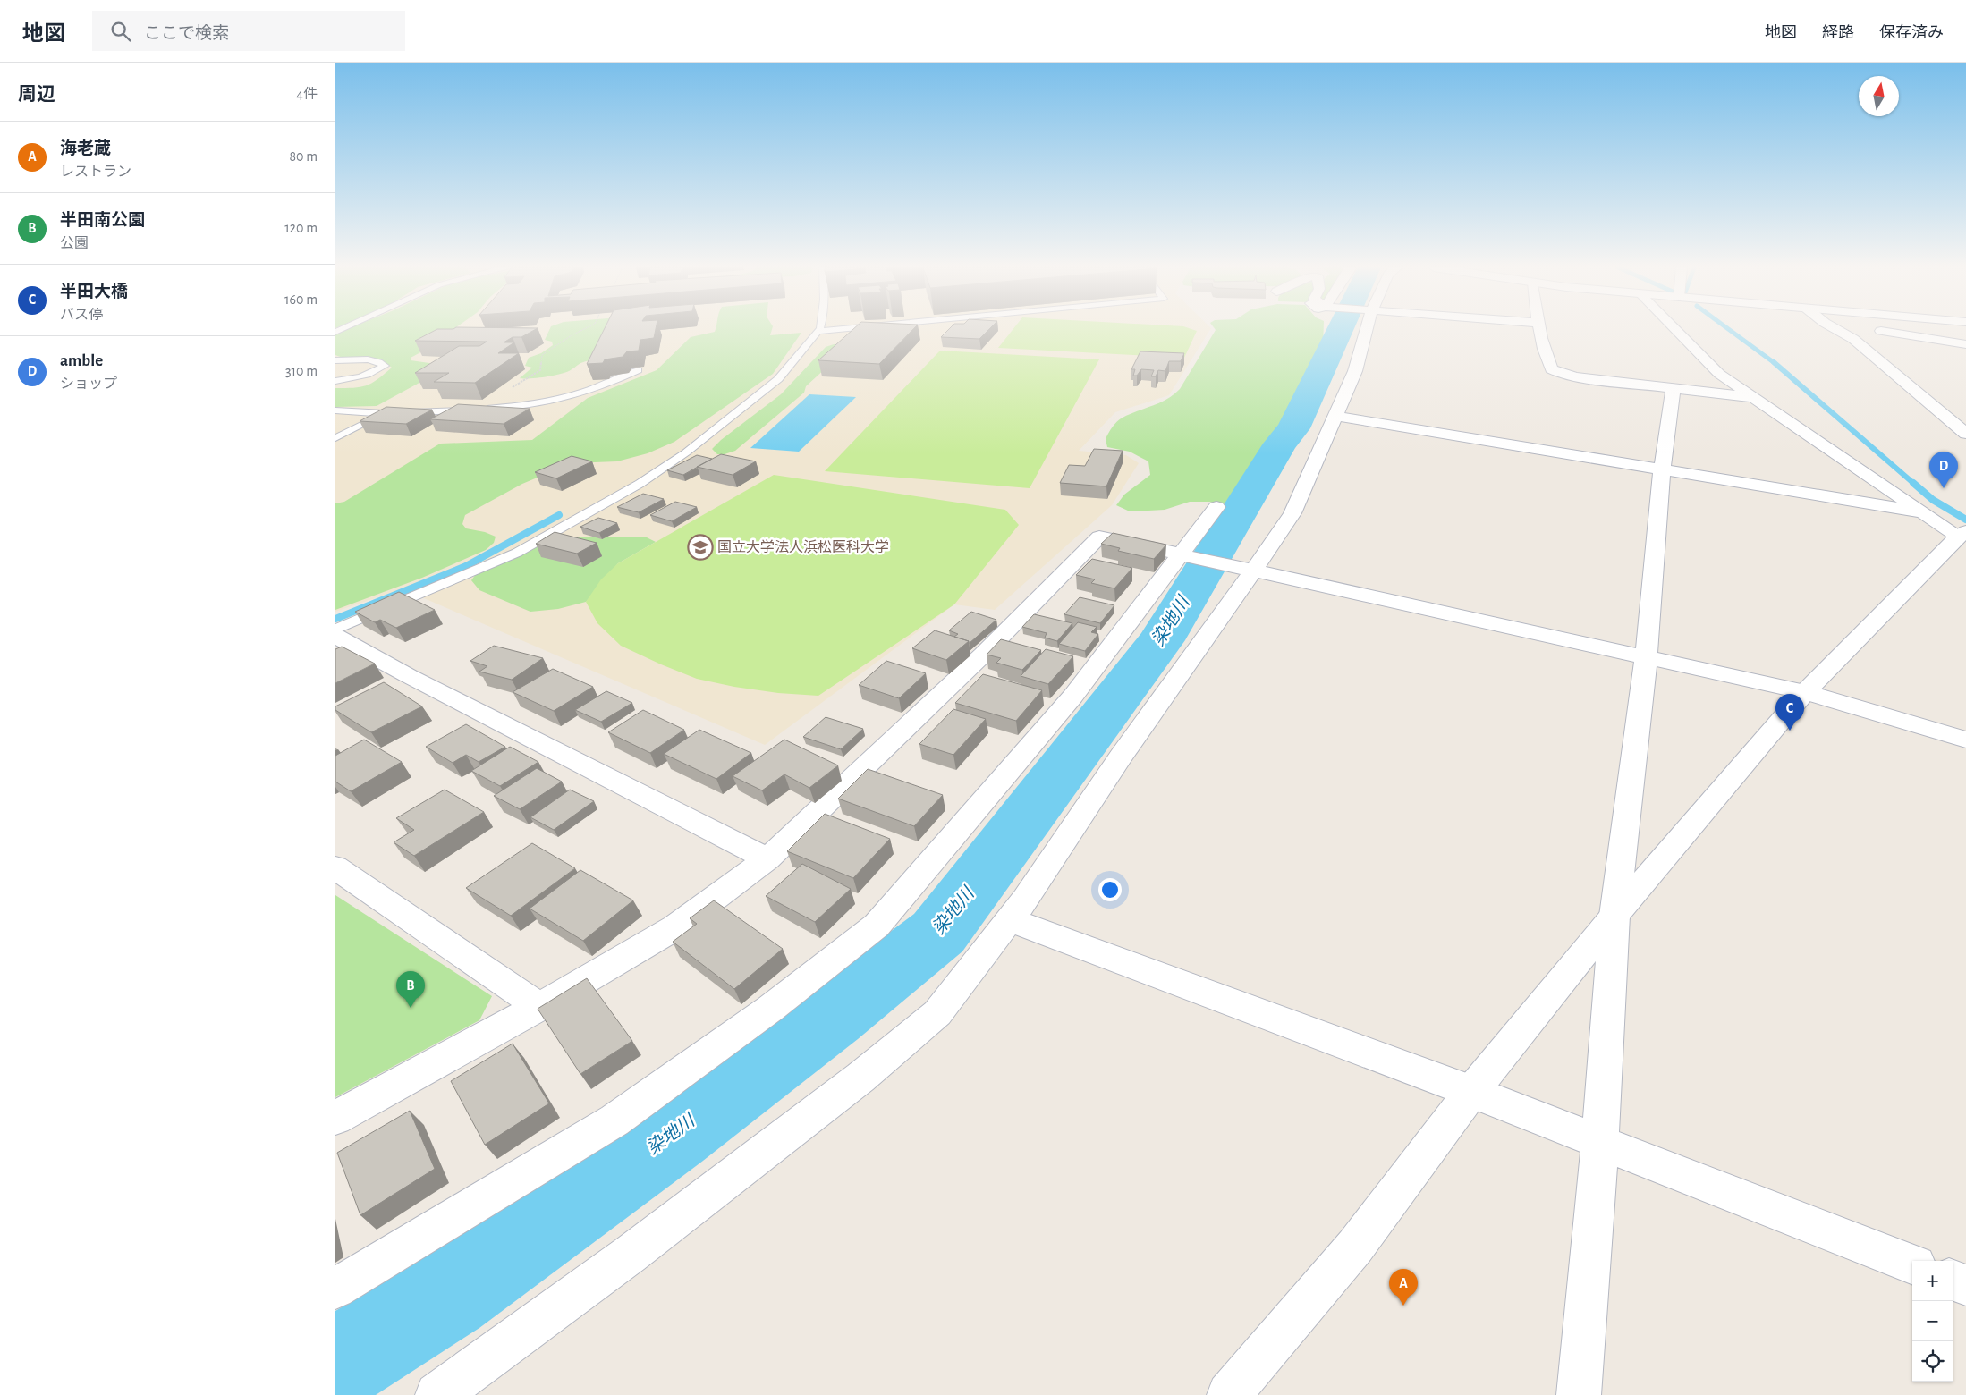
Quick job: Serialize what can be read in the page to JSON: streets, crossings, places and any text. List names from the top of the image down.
{
  "water": ["染地川"],
  "places": {
    "school or university": ["国立大学法人浜松医科大学"]
  },
  "north": "top",
  "page": {
    "header": "地図",
    "search": "ここで検索",
    "nav": ["地図", "経路", "保存済み"],
    "heading": ["周辺", "4件"],
    "list": [
      {
        "mark": "A",
        "name": "海老蔵",
        "note": "レストラン",
        "value": "80 m"
      },
      {
        "mark": "B",
        "name": "半田南公園",
        "note": "公園",
        "value": "120 m"
      },
      {
        "mark": "C",
        "name": "半田大橋",
        "note": "バス停",
        "value": "160 m"
      },
      {
        "mark": "D",
        "name": "amble",
        "note": "ショップ",
        "value": "310 m"
      }
    ],
    "pins": [
      "D",
      "C",
      "B",
      "A"
    ],
    "map_buttons": ["+", "−"]
  }
}
